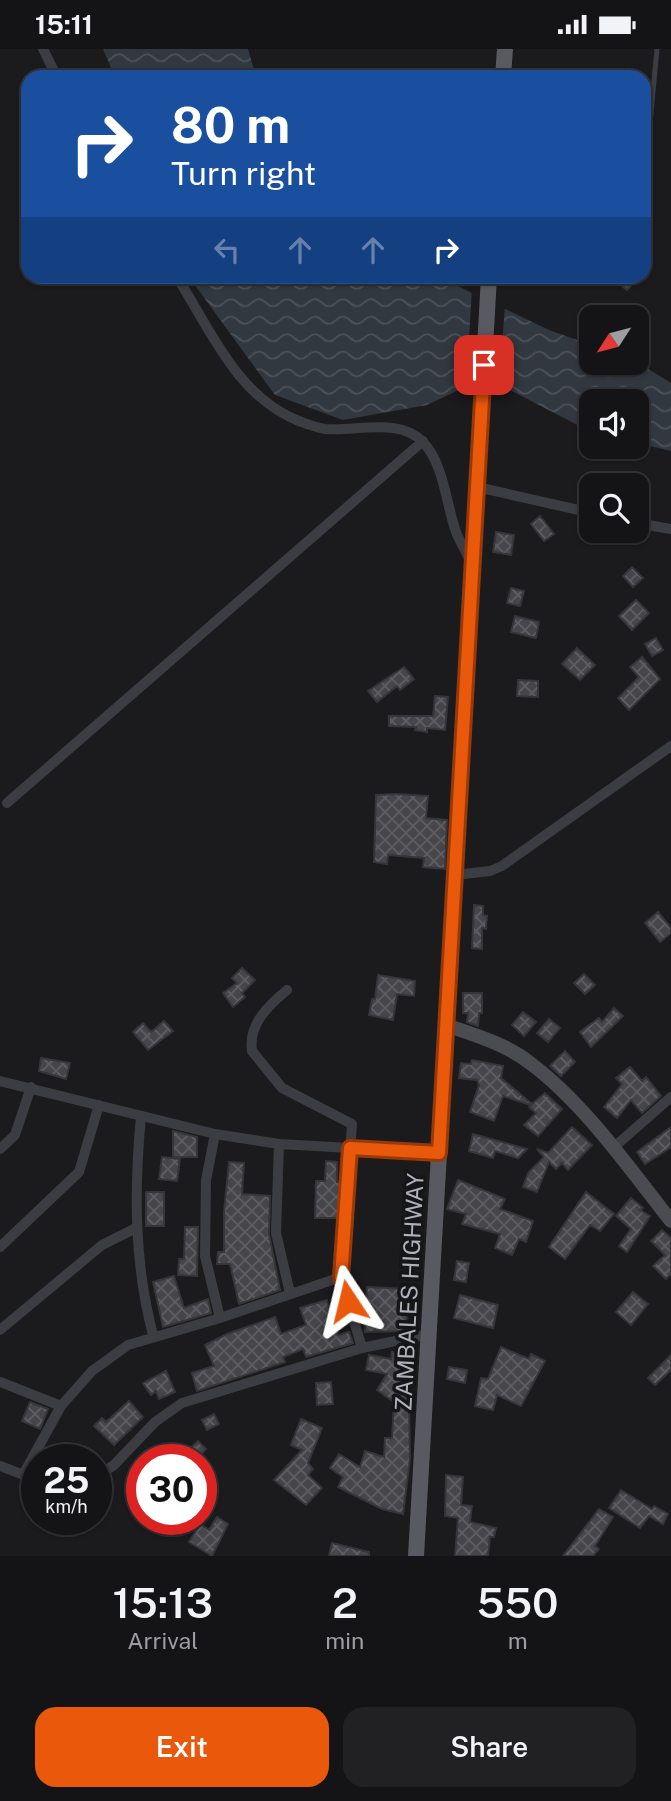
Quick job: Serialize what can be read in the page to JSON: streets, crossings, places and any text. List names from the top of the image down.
{
  "streets": {
    "main road": ["ZAMBALES HIGHWAY"]
  },
  "north": "bottom left",
  "page": {
    "status": "15:11",
    "turn": ["80 m", "Turn right"],
    "speed": "25 km/h",
    "limit": "30",
    "eta": [
      "15:13",
      "Arrival",
      "2",
      "min",
      "550",
      "m"
    ],
    "buttons": ["Exit", "Share"]
  }
}
